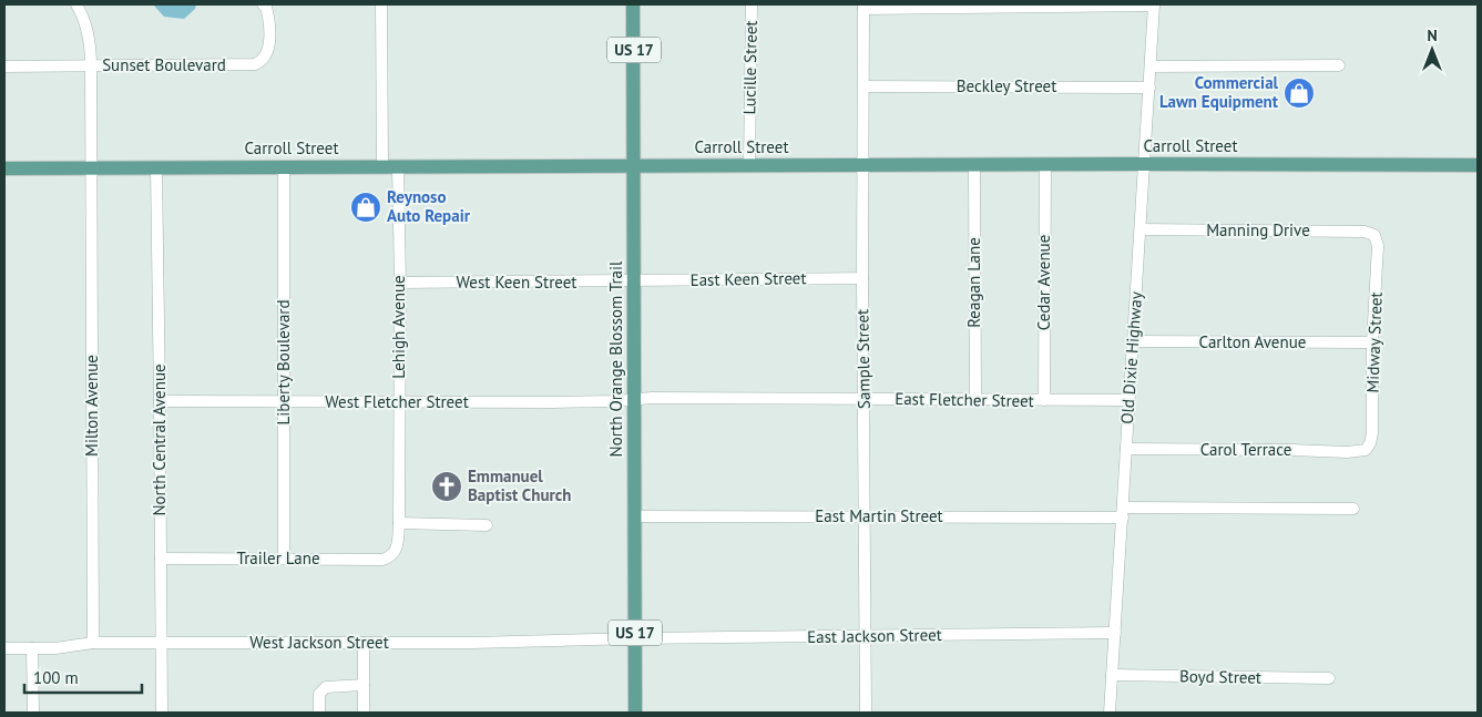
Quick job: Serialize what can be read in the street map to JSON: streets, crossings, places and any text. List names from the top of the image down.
{
  "streets": {
    "main road": ["US 17", "Carroll Street", "North Orange Blossom Trail"],
    "street": [
      "Sunset Boulevard",
      "Lucille Street",
      "Beckley Street",
      "Manning Drive",
      "East Keen Street",
      "West Keen Street",
      "Reagan Lane",
      "Cedar Avenue",
      "Lehigh Avenue",
      "Carlton Avenue",
      "Midway Street",
      "Old Dixie Highway",
      "Sample Street",
      "Liberty Boulevard",
      "East Fletcher Street",
      "West Fletcher Street",
      "Milton Avenue",
      "North Central Avenue",
      "Carol Terrace",
      "East Martin Street",
      "Trailer Lane",
      "East Jackson Street",
      "West Jackson Street",
      "Boyd Street"
    ]
  },
  "crossings": [
    ["Sunset Boulevard", "Milton Avenue"],
    ["Lucille Street", "Carroll Street"],
    ["Beckley Street", "Old Dixie Highway"],
    ["Beckley Street", "Sample Street"],
    ["Carroll Street", "Reagan Lane"],
    ["Carroll Street", "Cedar Avenue"],
    ["Carroll Street", "Lehigh Avenue"],
    ["Carroll Street", "Old Dixie Highway"],
    ["Carroll Street", "North Orange Blossom Trail"],
    ["Carroll Street", "Sample Street"],
    ["Carroll Street", "Liberty Boulevard"],
    ["Carroll Street", "Milton Avenue"],
    ["Carroll Street", "North Central Avenue"],
    ["Manning Drive", "Midway Street"],
    ["Manning Drive", "Old Dixie Highway"],
    ["East Keen Street", "West Keen Street"],
    ["East Keen Street", "North Orange Blossom Trail"],
    ["East Keen Street", "Sample Street"],
    ["West Keen Street", "Lehigh Avenue"],
    ["West Keen Street", "North Orange Blossom Trail"],
    ["Reagan Lane", "East Fletcher Street"],
    ["Cedar Avenue", "East Fletcher Street"],
    ["Lehigh Avenue", "West Fletcher Street"],
    ["Lehigh Avenue", "Trailer Lane"],
    ["Carlton Avenue", "Midway Street"],
    ["Carlton Avenue", "Old Dixie Highway"],
    ["Midway Street", "Carol Terrace"],
    ["Old Dixie Highway", "East Fletcher Street"],
    ["Old Dixie Highway", "Carol Terrace"],
    ["Old Dixie Highway", "East Martin Street"],
    ["Old Dixie Highway", "East Jackson Street"],
    ["Old Dixie Highway", "Boyd Street"],
    ["North Orange Blossom Trail", "East Fletcher Street"],
    ["North Orange Blossom Trail", "West Fletcher Street"],
    ["North Orange Blossom Trail", "East Martin Street"],
    ["North Orange Blossom Trail", "East Jackson Street"],
    ["North Orange Blossom Trail", "West Jackson Street"],
    ["Sample Street", "East Fletcher Street"],
    ["Sample Street", "East Martin Street"],
    ["Sample Street", "East Jackson Street"],
    ["Liberty Boulevard", "West Fletcher Street"],
    ["Liberty Boulevard", "Trailer Lane"],
    ["East Fletcher Street", "West Fletcher Street"],
    ["West Fletcher Street", "North Central Avenue"],
    ["Milton Avenue", "West Jackson Street"],
    ["North Central Avenue", "Trailer Lane"],
    ["North Central Avenue", "West Jackson Street"],
    ["East Jackson Street", "West Jackson Street"]
  ],
  "places": {
    "shop": ["Commercial Lawn Equipment", "Reynoso Auto Repair"],
    "church": ["Emmanuel Baptist Church"]
  },
  "scale_bar": "100 m",
  "north": "top"
}
